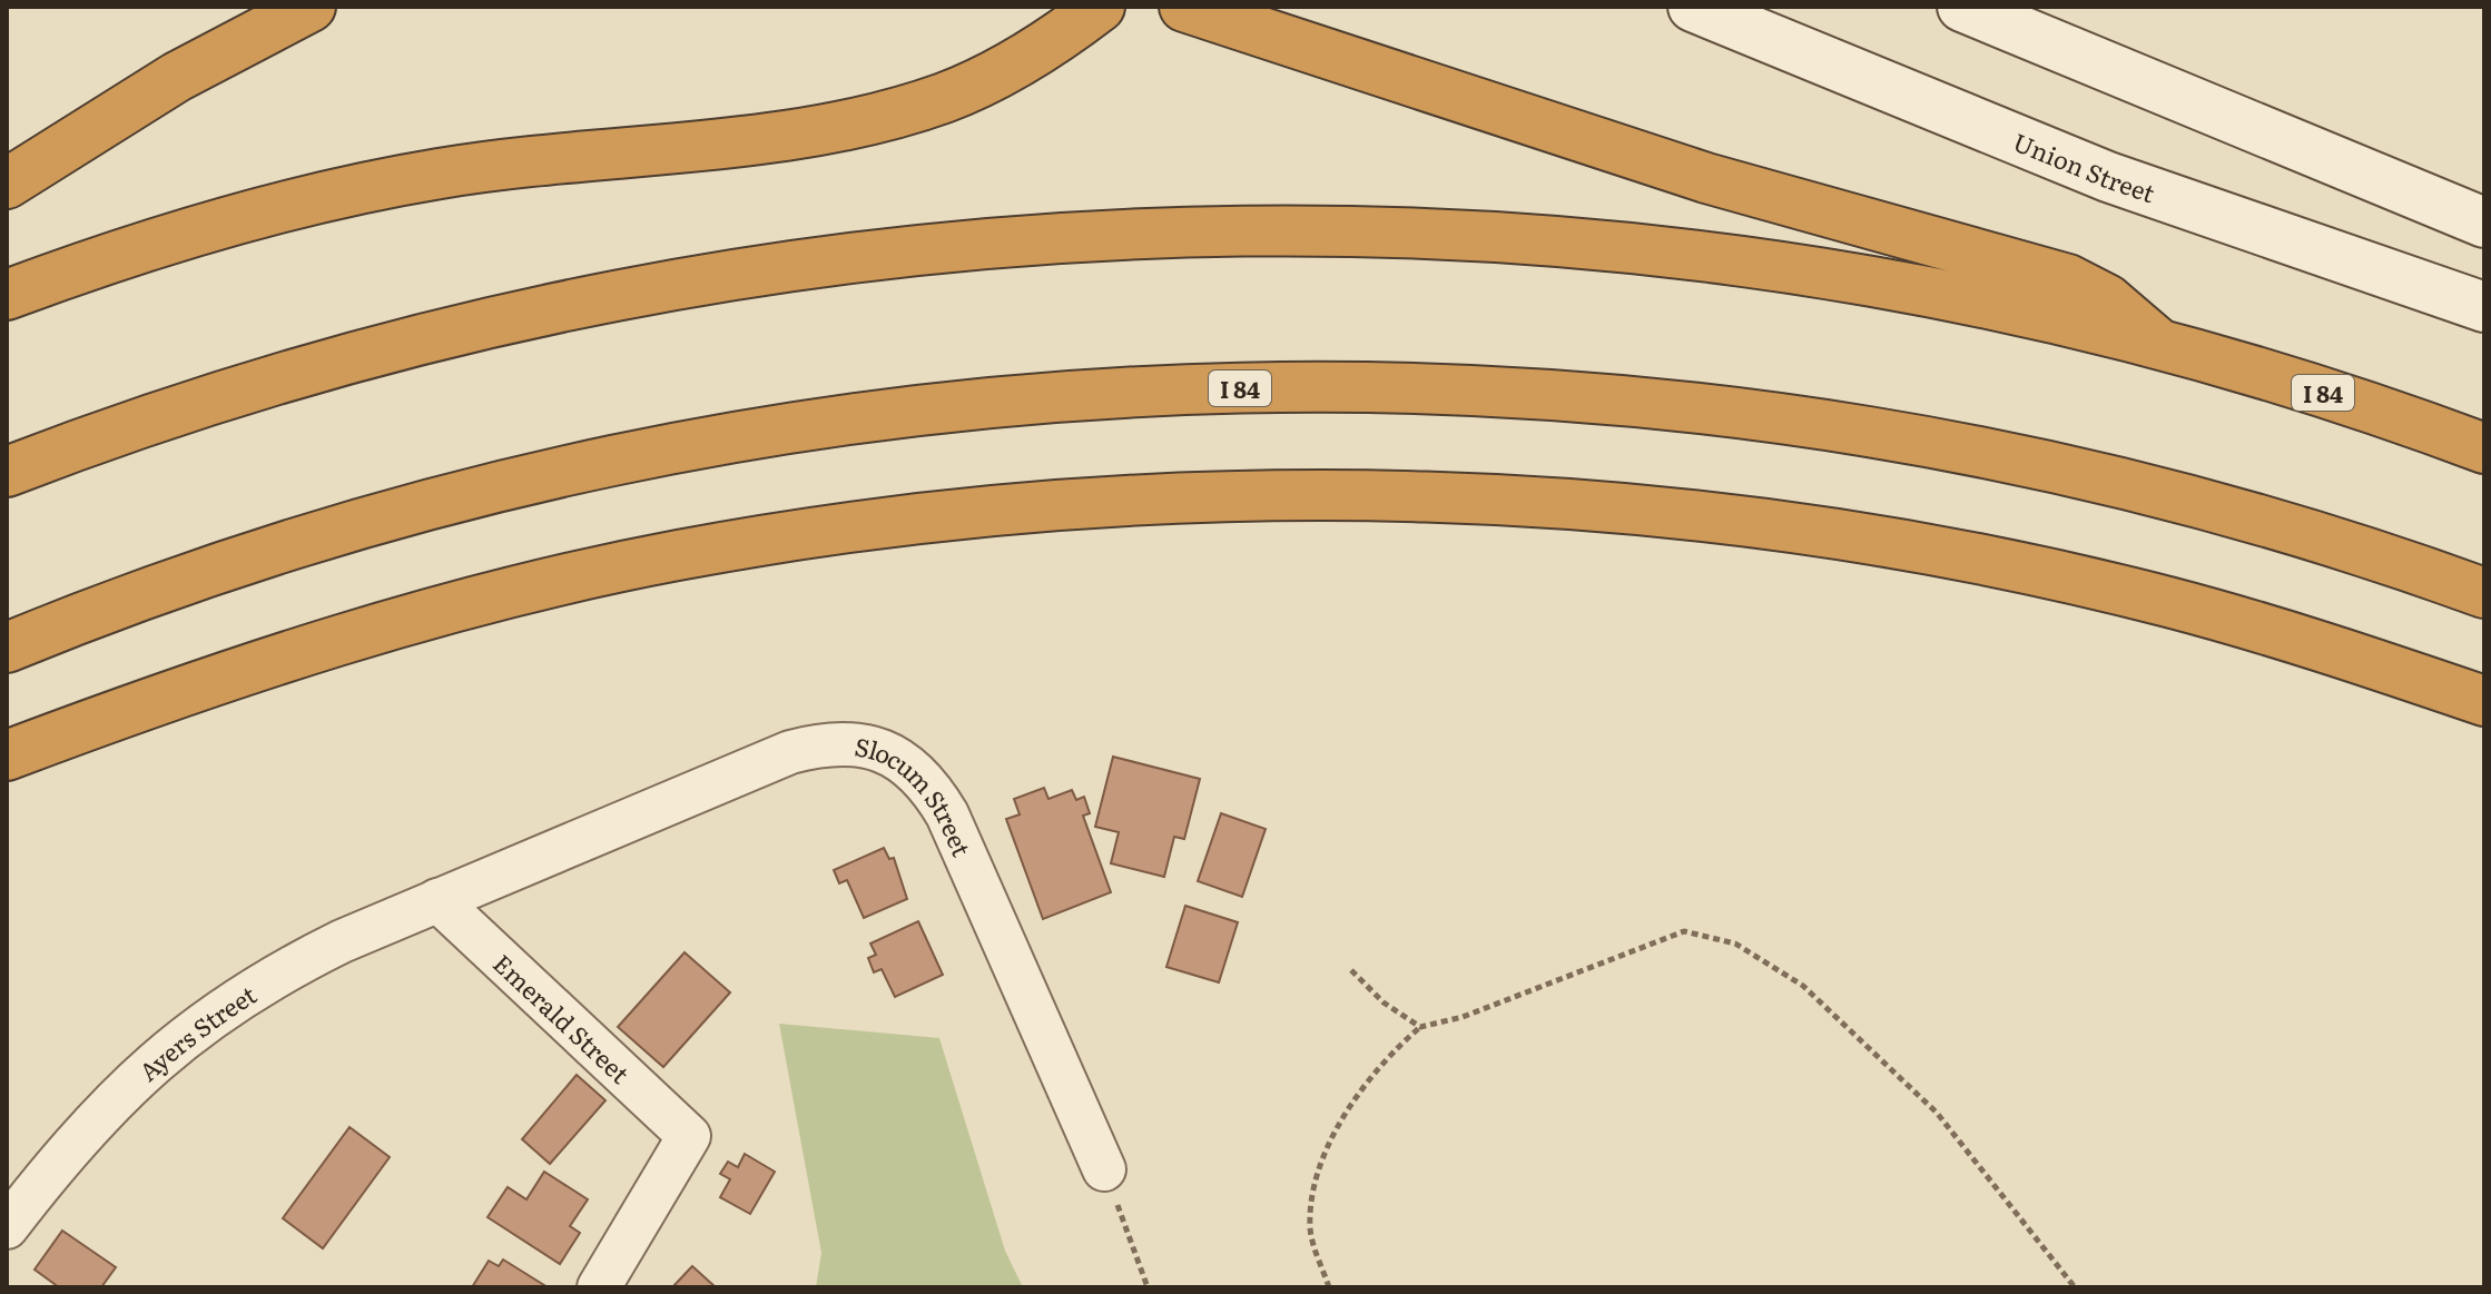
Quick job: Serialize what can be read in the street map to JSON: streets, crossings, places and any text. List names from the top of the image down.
{
  "streets": {
    "highway": ["I 84"],
    "main road": ["Union Street"],
    "street": ["Slocum Street", "Emerald Street", "Ayers Street"]
  },
  "crossings": [
    ["Slocum Street", "Emerald Street"],
    ["Slocum Street", "Ayers Street"],
    ["Emerald Street", "Ayers Street"]
  ]
}
